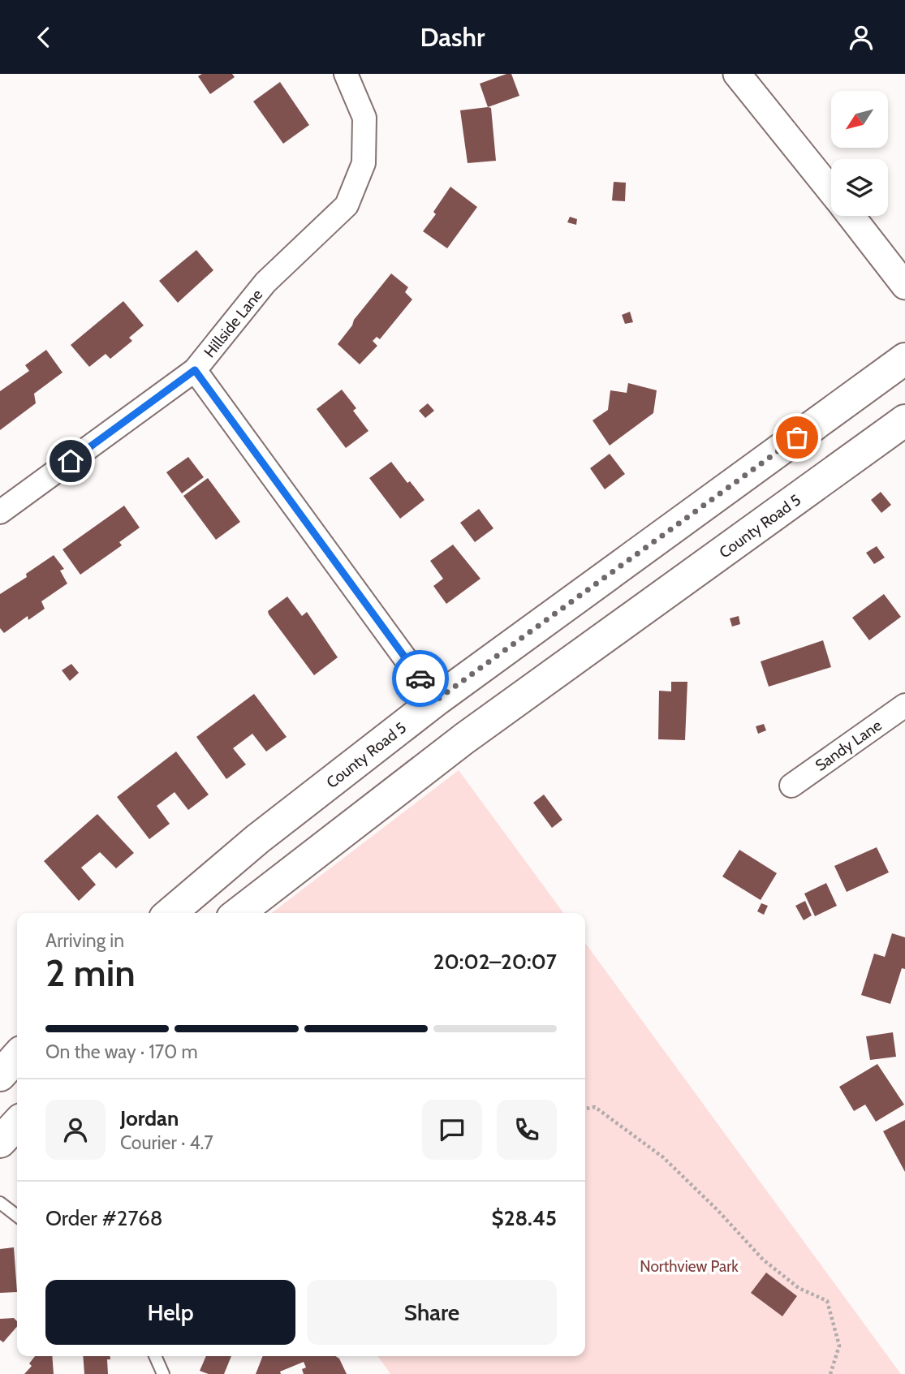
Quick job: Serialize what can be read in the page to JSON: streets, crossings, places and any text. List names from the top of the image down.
{
  "streets": {
    "main road": ["County Road 5"],
    "street": ["Hillside Lane", "Sandy Lane"]
  },
  "parks": ["Northview Park"],
  "north": "bottom left",
  "page": {
    "header": "Dashr",
    "heading": ["2 min", "Arriving in", "20:02–20:07"],
    "panel": [
      "Jordan",
      "Courier · 4.7",
      "Order #2768",
      "$28.45"
    ],
    "bar": "On the way · 170 m",
    "buttons": ["Help", "Share"]
  }
}
